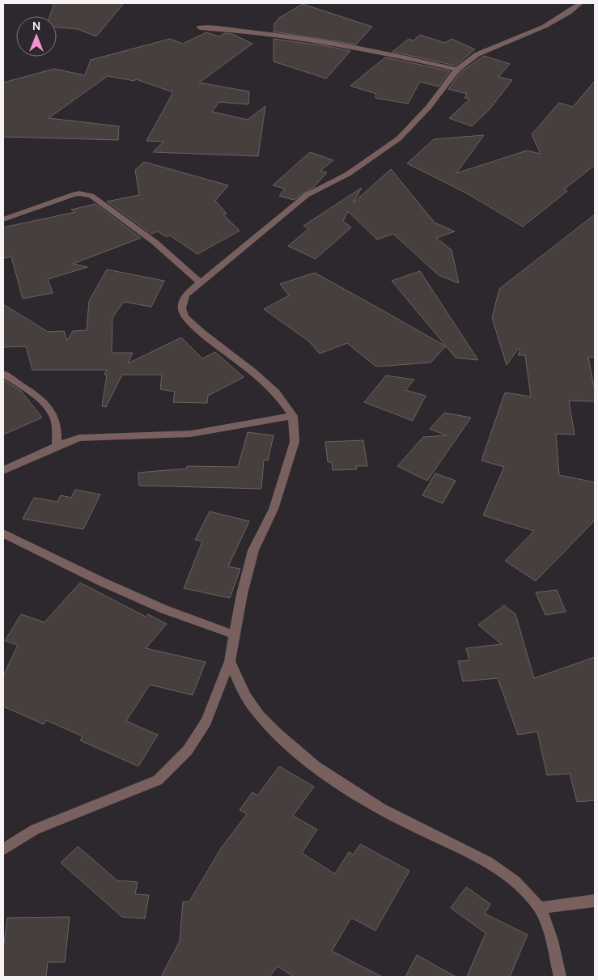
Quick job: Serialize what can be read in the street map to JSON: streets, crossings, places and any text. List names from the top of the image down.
{
  "north": "top"
}
